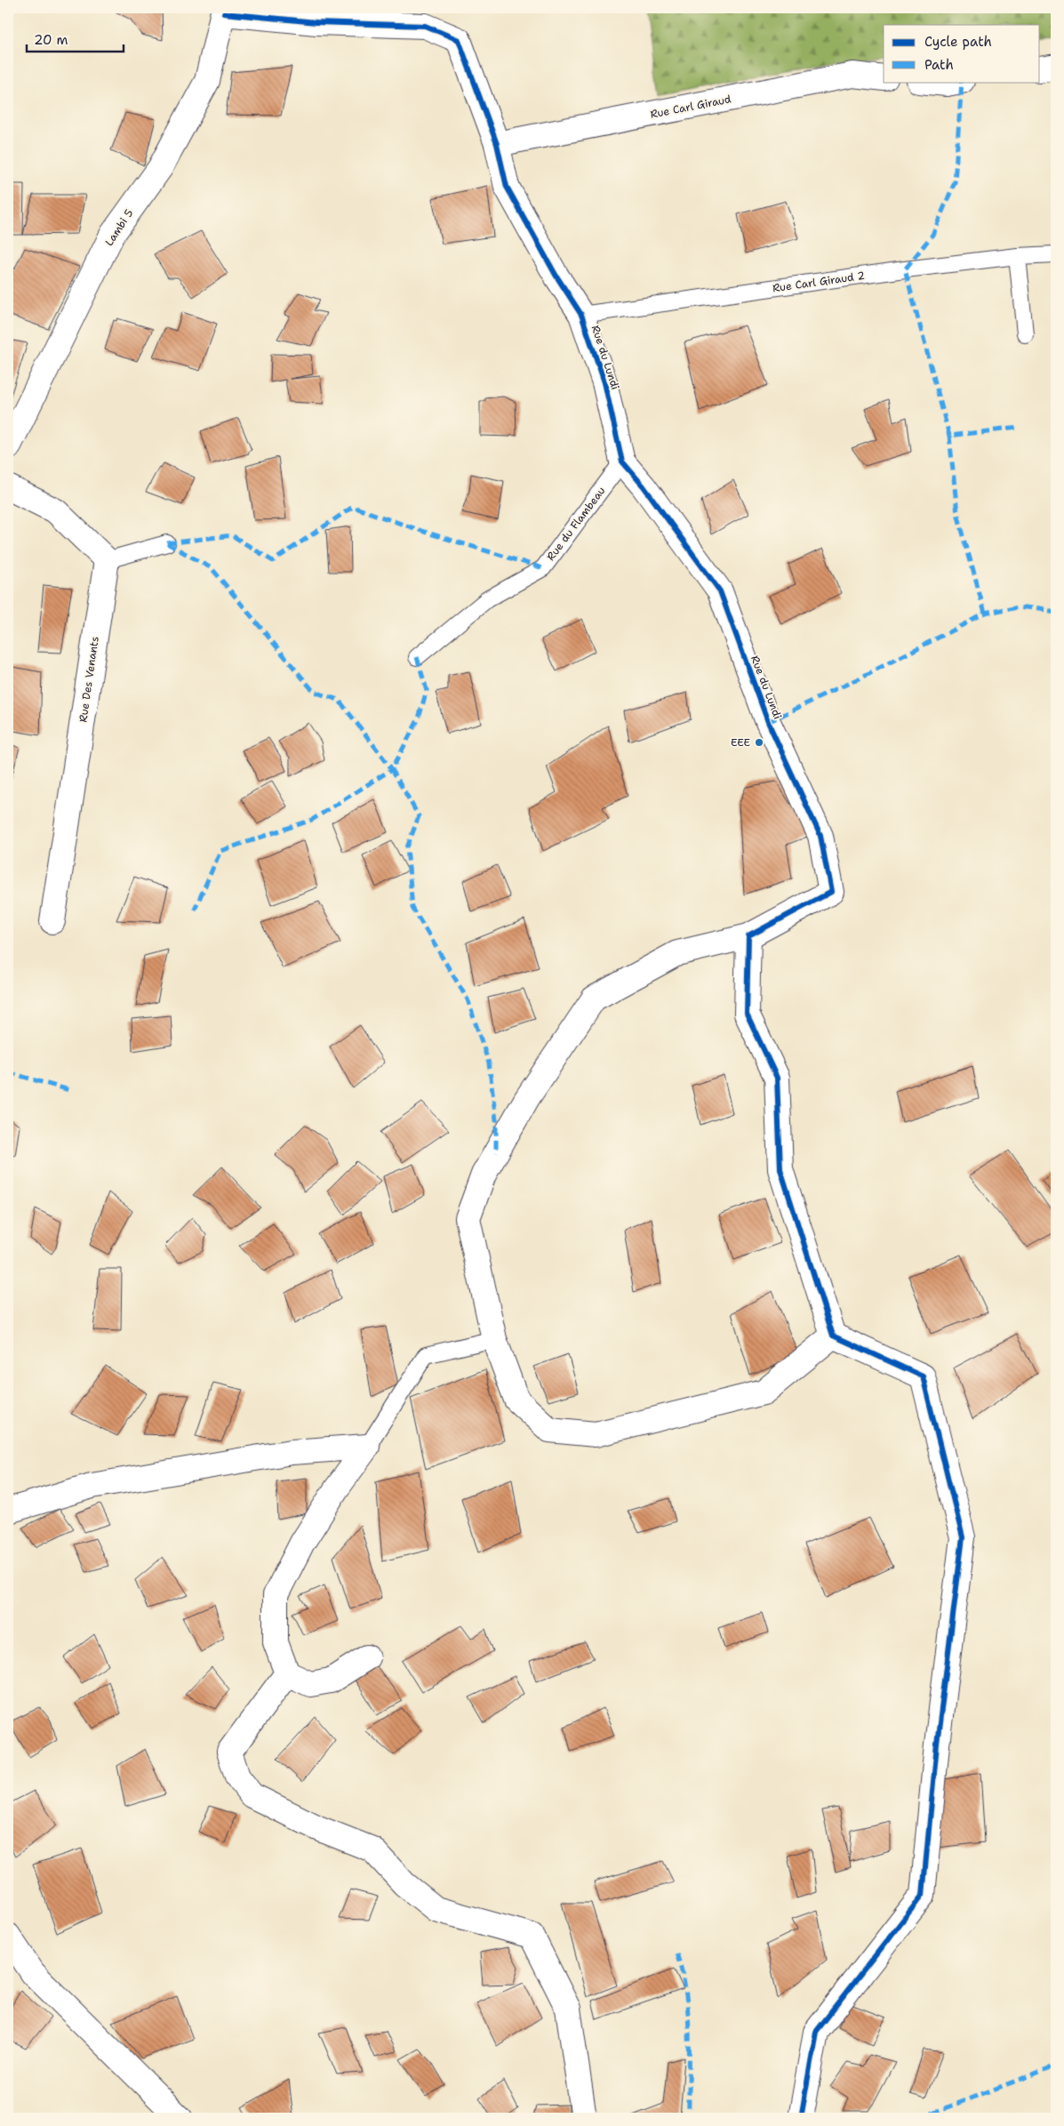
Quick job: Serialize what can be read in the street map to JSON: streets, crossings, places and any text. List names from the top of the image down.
{
  "streets": {
    "street": [
      "Rue Carl Giraud",
      "Lambi 5",
      "Rue du Lundi",
      "Rue Des Venants"
    ],
    "lane": ["Rue Carl Giraud 2", "Rue du Flambeau"]
  },
  "crossings": [
    ["Rue Carl Giraud", "Rue du Lundi"],
    ["Lambi 5", "Rue du Lundi"],
    ["Rue Carl Giraud 2", "Rue du Lundi"],
    ["Rue du Lundi", "Rue du Flambeau"]
  ],
  "places": ["EEE"],
  "legend": ["Cycle path", "Path"],
  "scale_bar": "20 m"
}
